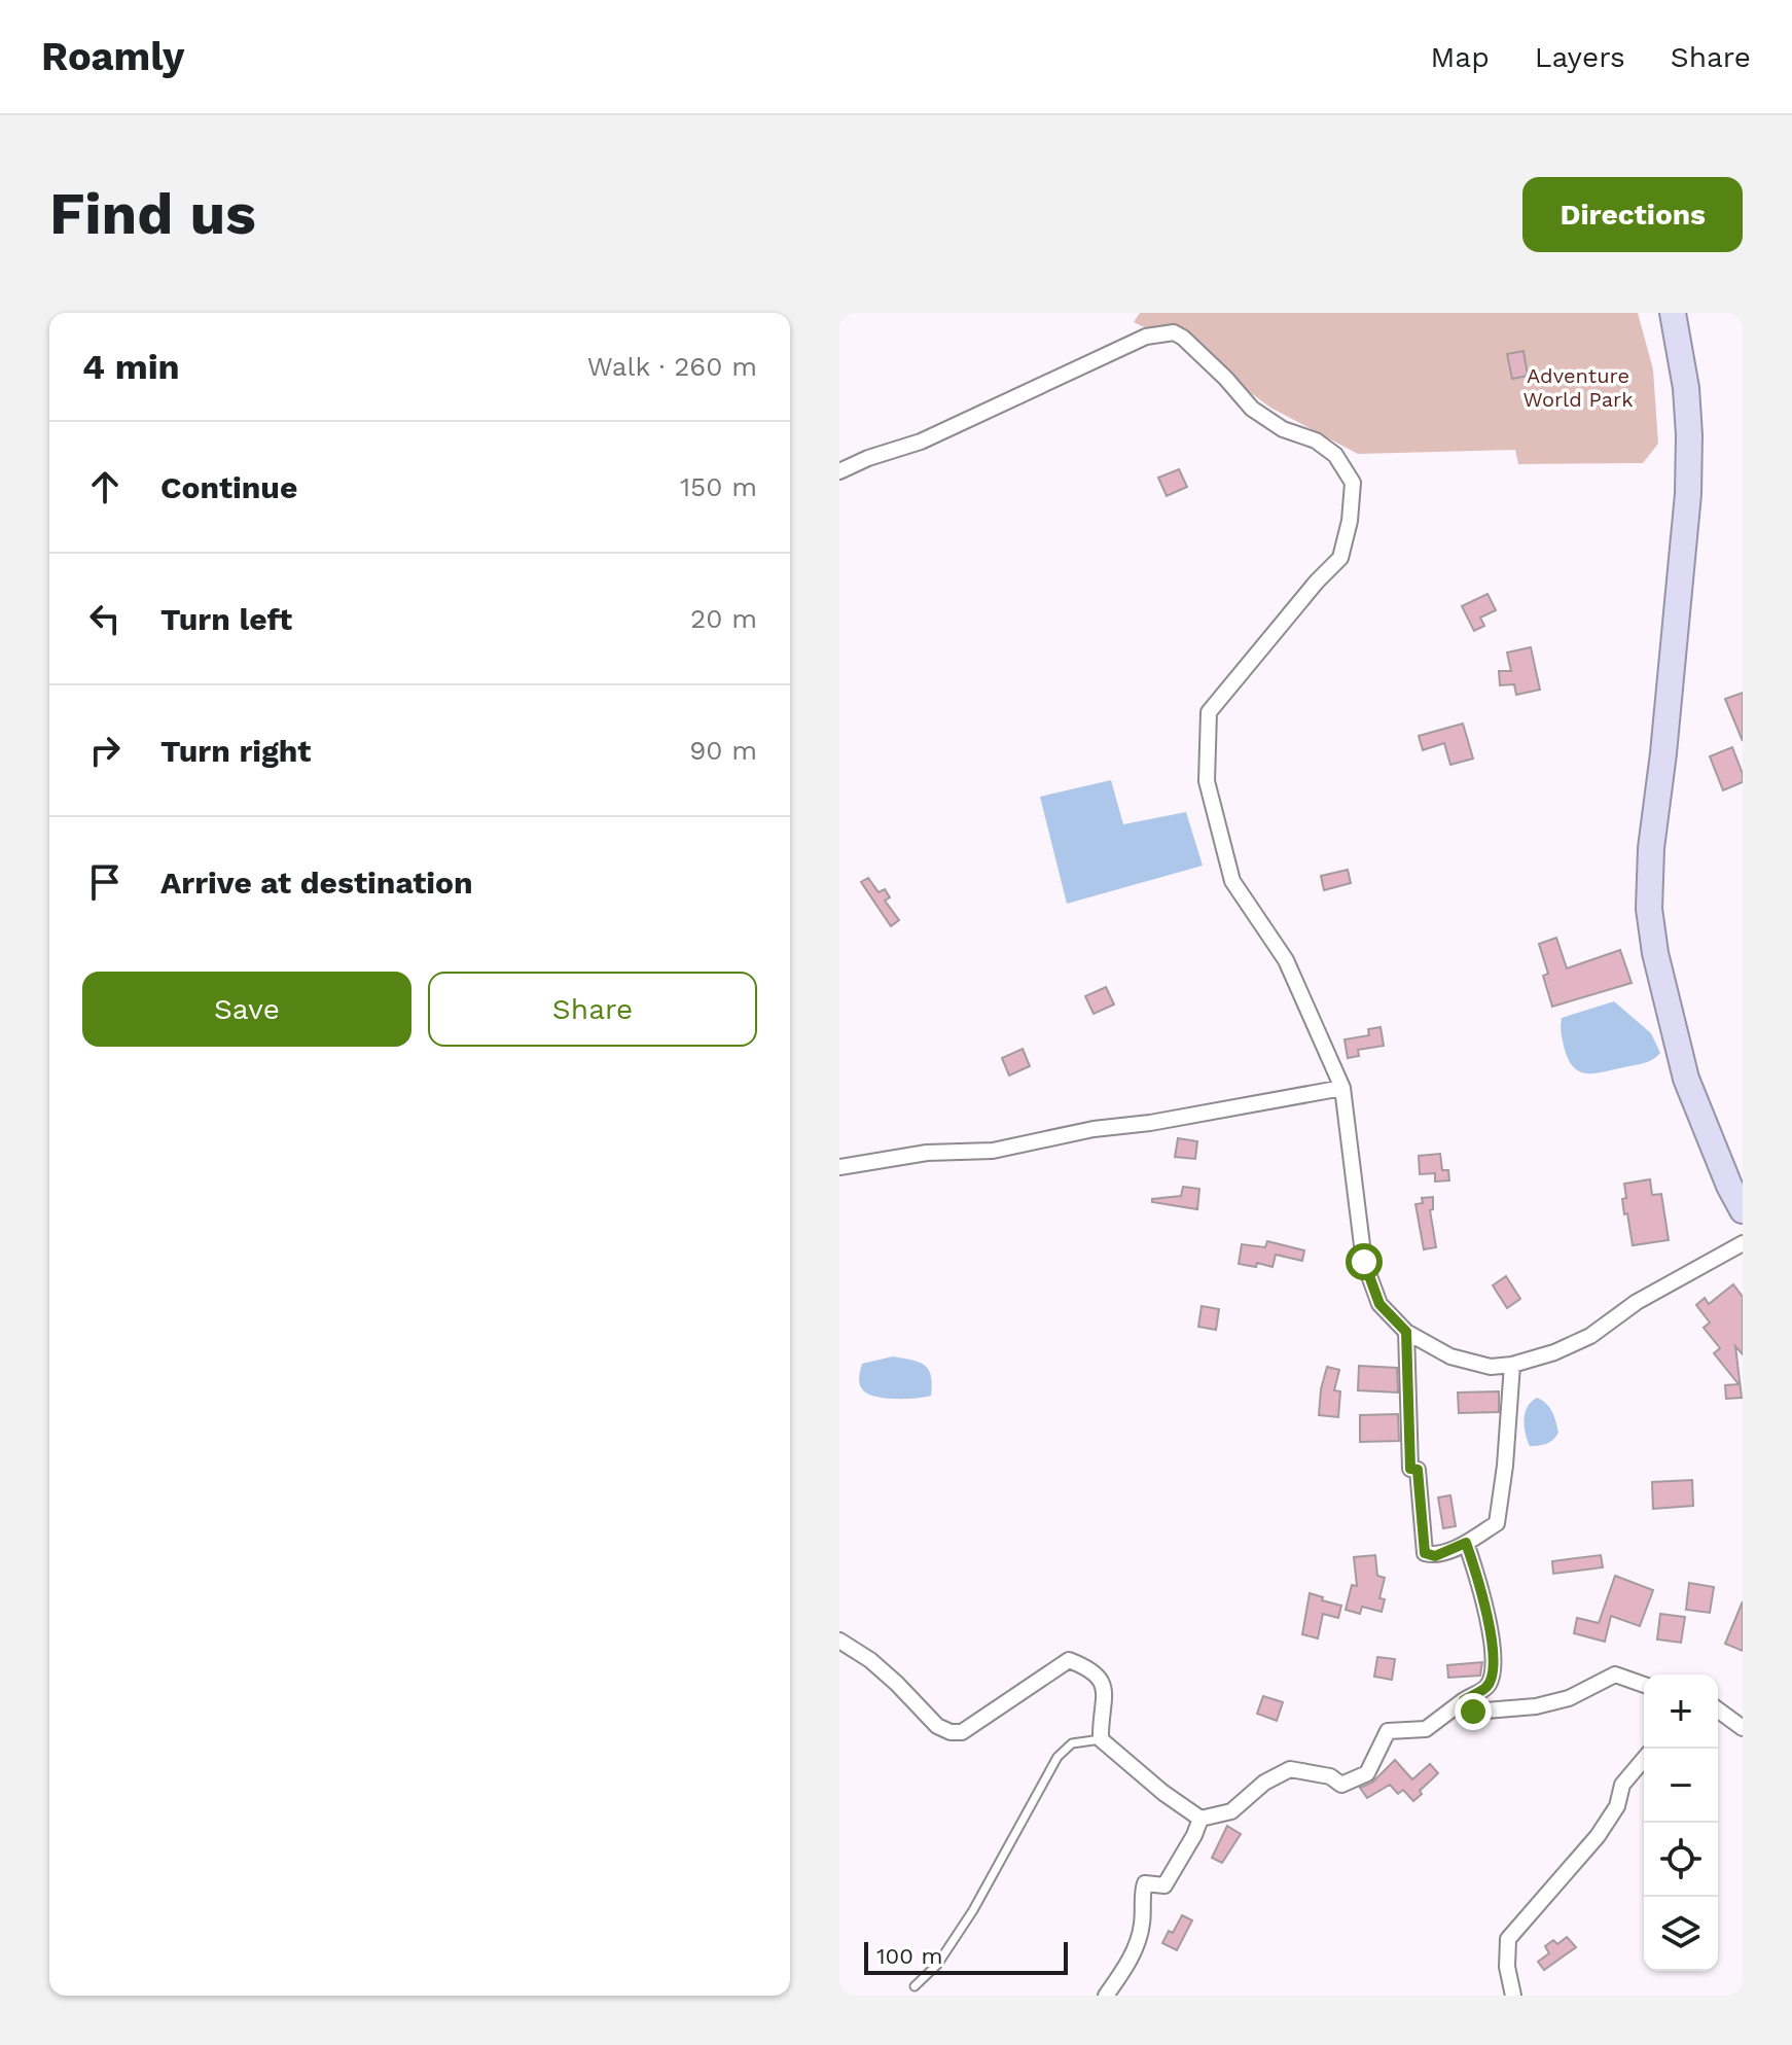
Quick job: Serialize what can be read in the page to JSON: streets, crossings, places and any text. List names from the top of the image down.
{
  "parks": ["Adventure World Park"],
  "scale_bar": "100 m",
  "page": {
    "header": "Roamly",
    "nav": ["Map", "Layers", "Share"],
    "buttons": [
      "Directions",
      ["Save", "Share"]
    ],
    "title": "Find us",
    "heading": ["4 min", "Walk · 260 m"],
    "list": [
      ["Continue", "150 m"],
      ["Turn left", "20 m"],
      ["Turn right", "90 m"],
      "Arrive at destination"
    ],
    "map_buttons": ["+", "−"],
    "scale": "100 m"
  }
}
